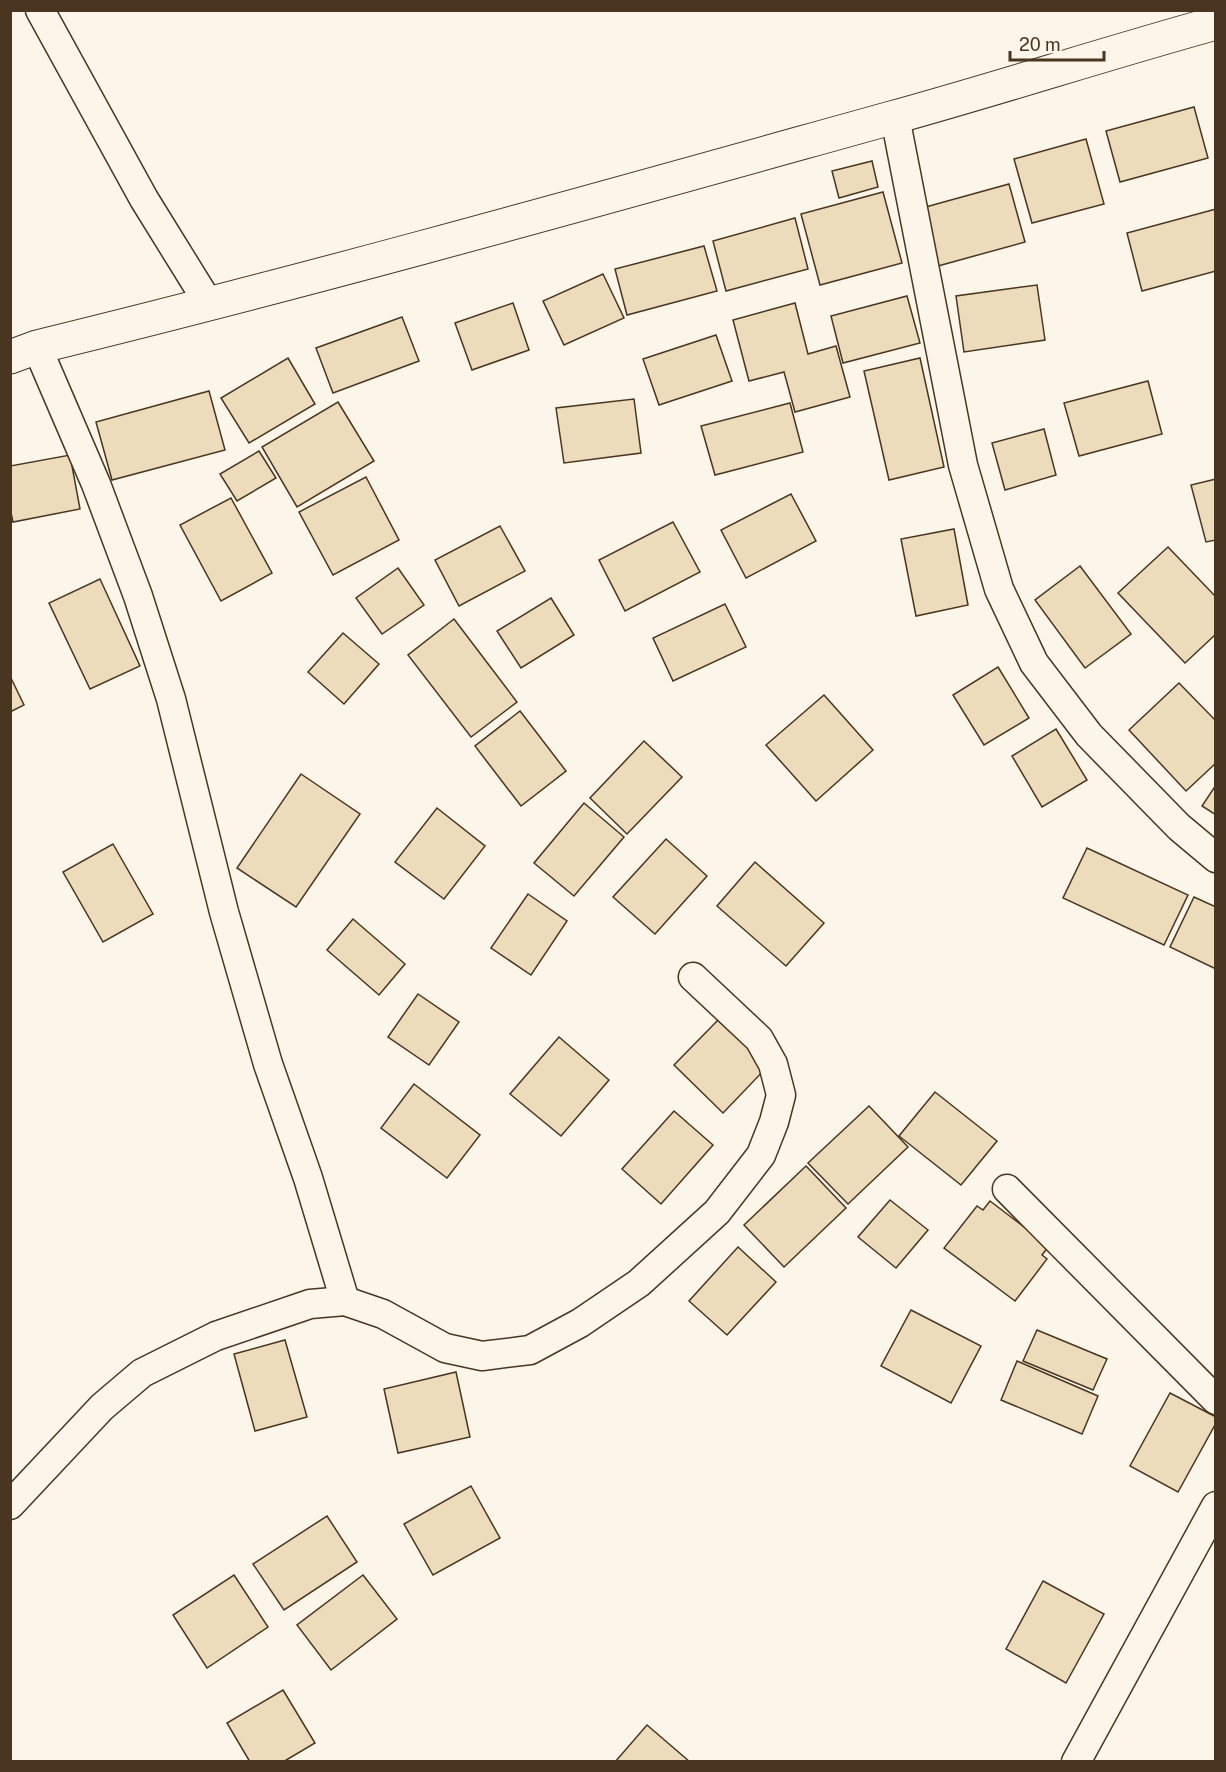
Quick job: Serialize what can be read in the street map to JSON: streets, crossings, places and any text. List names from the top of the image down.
{
  "scale_bar": "20 m"
}
